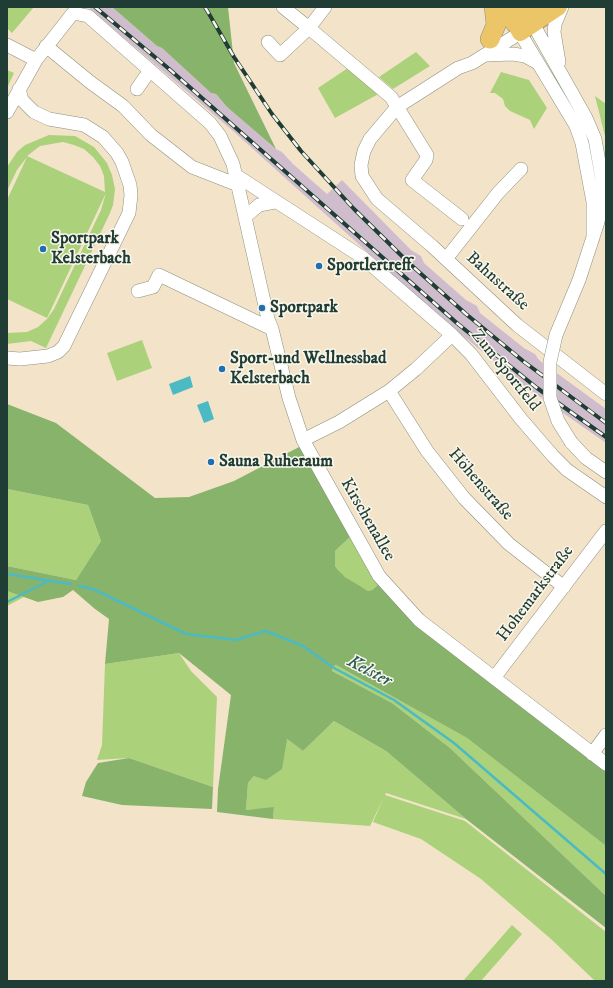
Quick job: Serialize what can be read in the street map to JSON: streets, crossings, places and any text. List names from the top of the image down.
{
  "streets": {
    "street": [
      "Bahnstraße",
      "Zum Sportfeld",
      "Höhenstraße",
      "Kirschenallee",
      "Hohemarkstraße"
    ]
  },
  "crossings": [
    ["Zum Sportfeld", "Kirschenallee"],
    ["Höhenstraße", "Hohemarkstraße"],
    ["Kirschenallee", "Hohemarkstraße"]
  ],
  "water": ["Kelster"],
  "places": [
    "Sportpark Kelsterbach",
    "Sportlertreff",
    "Sportpark",
    "Sport-und Wellnessbad Kelsterbach",
    "Sauna Ruheraum"
  ]
}
